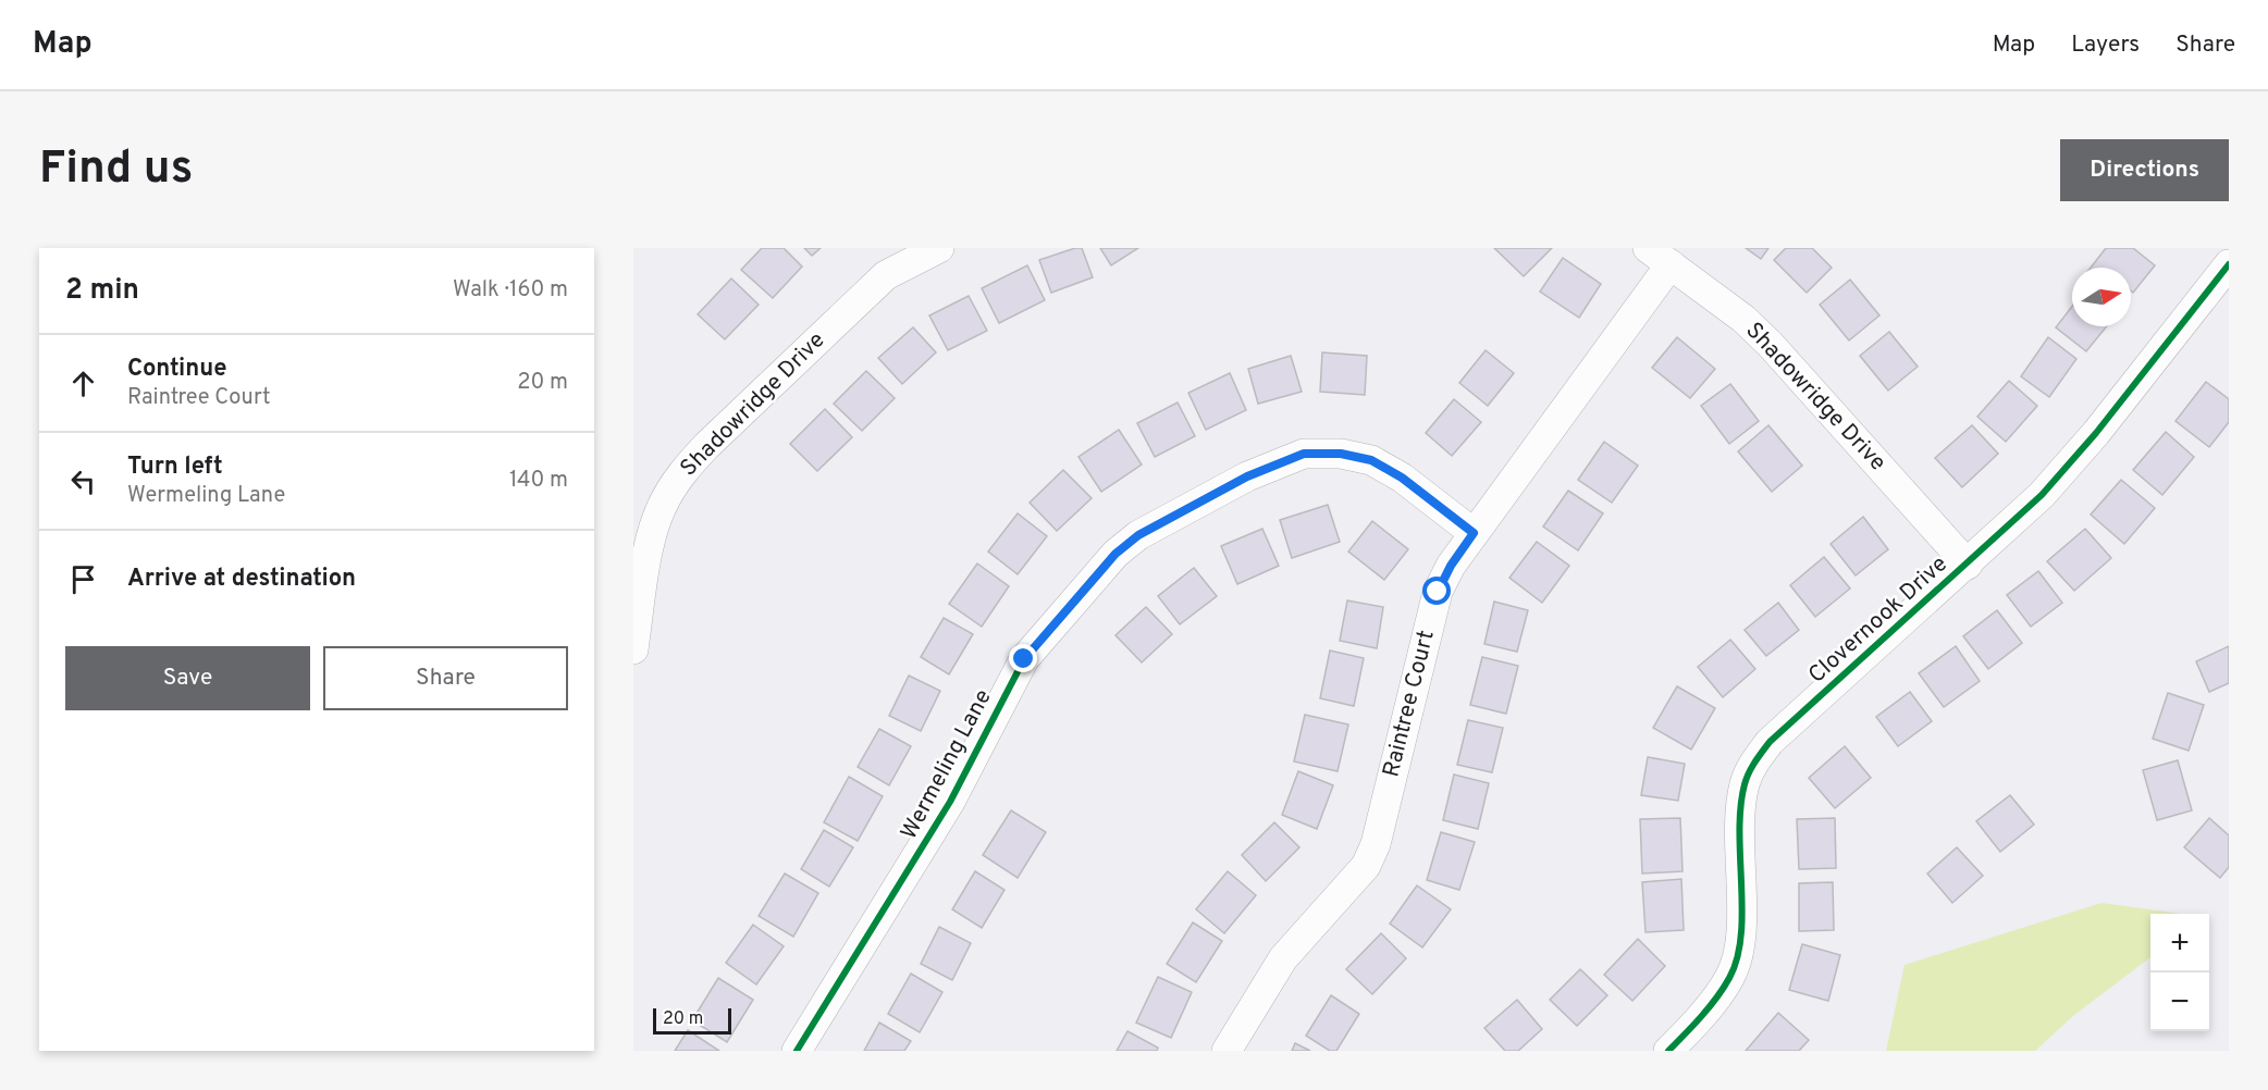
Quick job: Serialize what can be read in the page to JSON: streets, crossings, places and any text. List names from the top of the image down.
{
  "streets": {
    "street": [
      "Shadowridge Drive",
      "Clovernook Drive",
      "Raintree Court",
      "Wermeling Lane"
    ]
  },
  "crossings": [
    ["Shadowridge Drive", "Clovernook Drive"],
    ["Shadowridge Drive", "Raintree Court"],
    ["Raintree Court", "Wermeling Lane"]
  ],
  "scale_bar": "20 m",
  "north": "right",
  "page": {
    "header": "Map",
    "nav": ["Map", "Layers", "Share"],
    "buttons": [
      "Directions",
      ["Save", "Share"]
    ],
    "title": "Find us",
    "heading": ["2 min", "Walk · 160 m"],
    "list": [
      ["Continue", "Raintree Court", "20 m"],
      ["Turn left", "Wermeling Lane", "140 m"],
      "Arrive at destination"
    ],
    "map_buttons": ["+", "−"],
    "scale": "20 m"
  }
}
